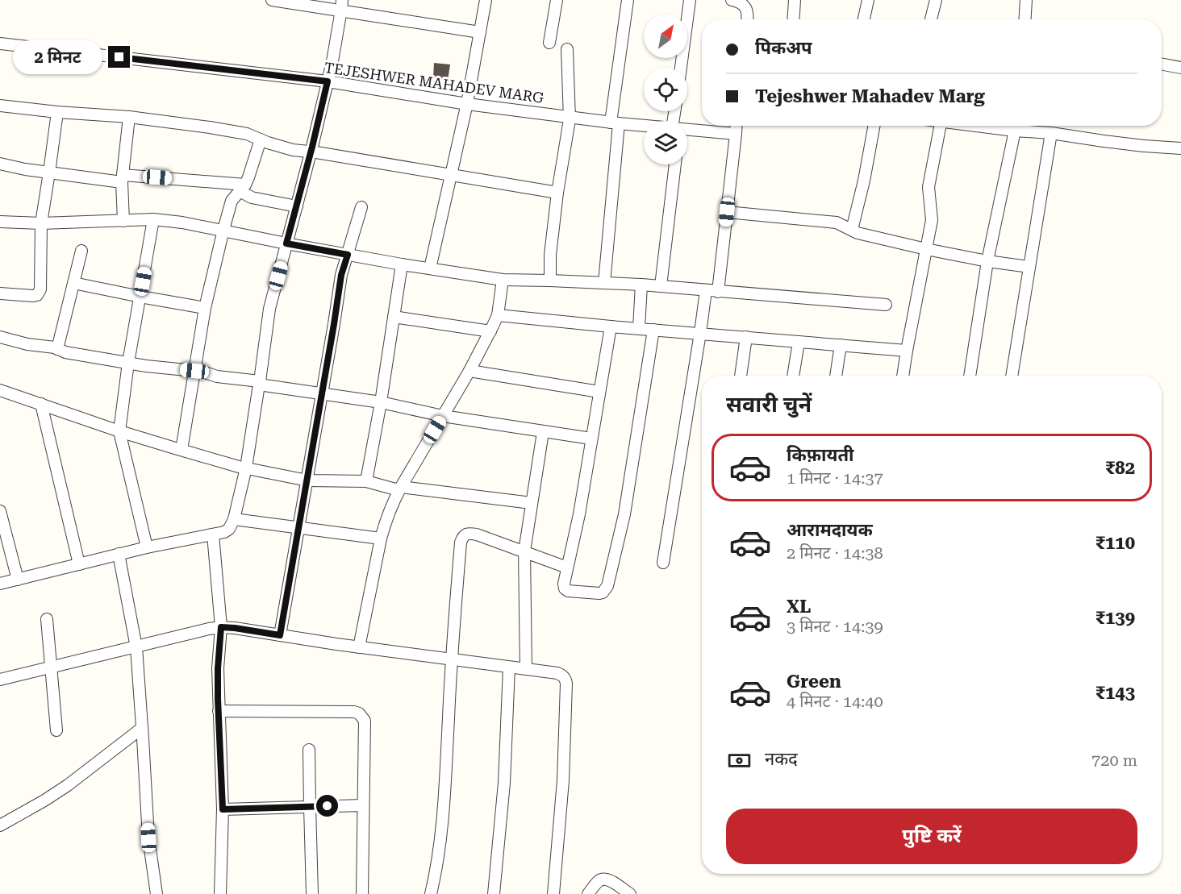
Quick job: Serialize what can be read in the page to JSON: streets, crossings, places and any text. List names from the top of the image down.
{
  "streets": {
    "street": ["TEJESHWER MAHADEV MARG"]
  },
  "north": "top right",
  "page": {
    "banner": ["पिकअप", "Tejeshwer Mahadev Marg"],
    "bubble": "2 मिनट",
    "heading": "सवारी चुनें",
    "list": [
      {
        "name": "किफ़ायती",
        "note": "1 मिनट · 14:37",
        "value": "₹82"
      },
      {
        "name": "आरामदायक",
        "note": "2 मिनट · 14:38",
        "value": "₹110"
      },
      {
        "name": "XL",
        "note": "3 मिनट · 14:39",
        "value": "₹139"
      },
      {
        "name": "Green",
        "note": "4 मिनट · 14:40",
        "value": "₹143"
      }
    ],
    "pay": ["नकद", "720 m"],
    "buttons": "पुष्टि करें"
  }
}
